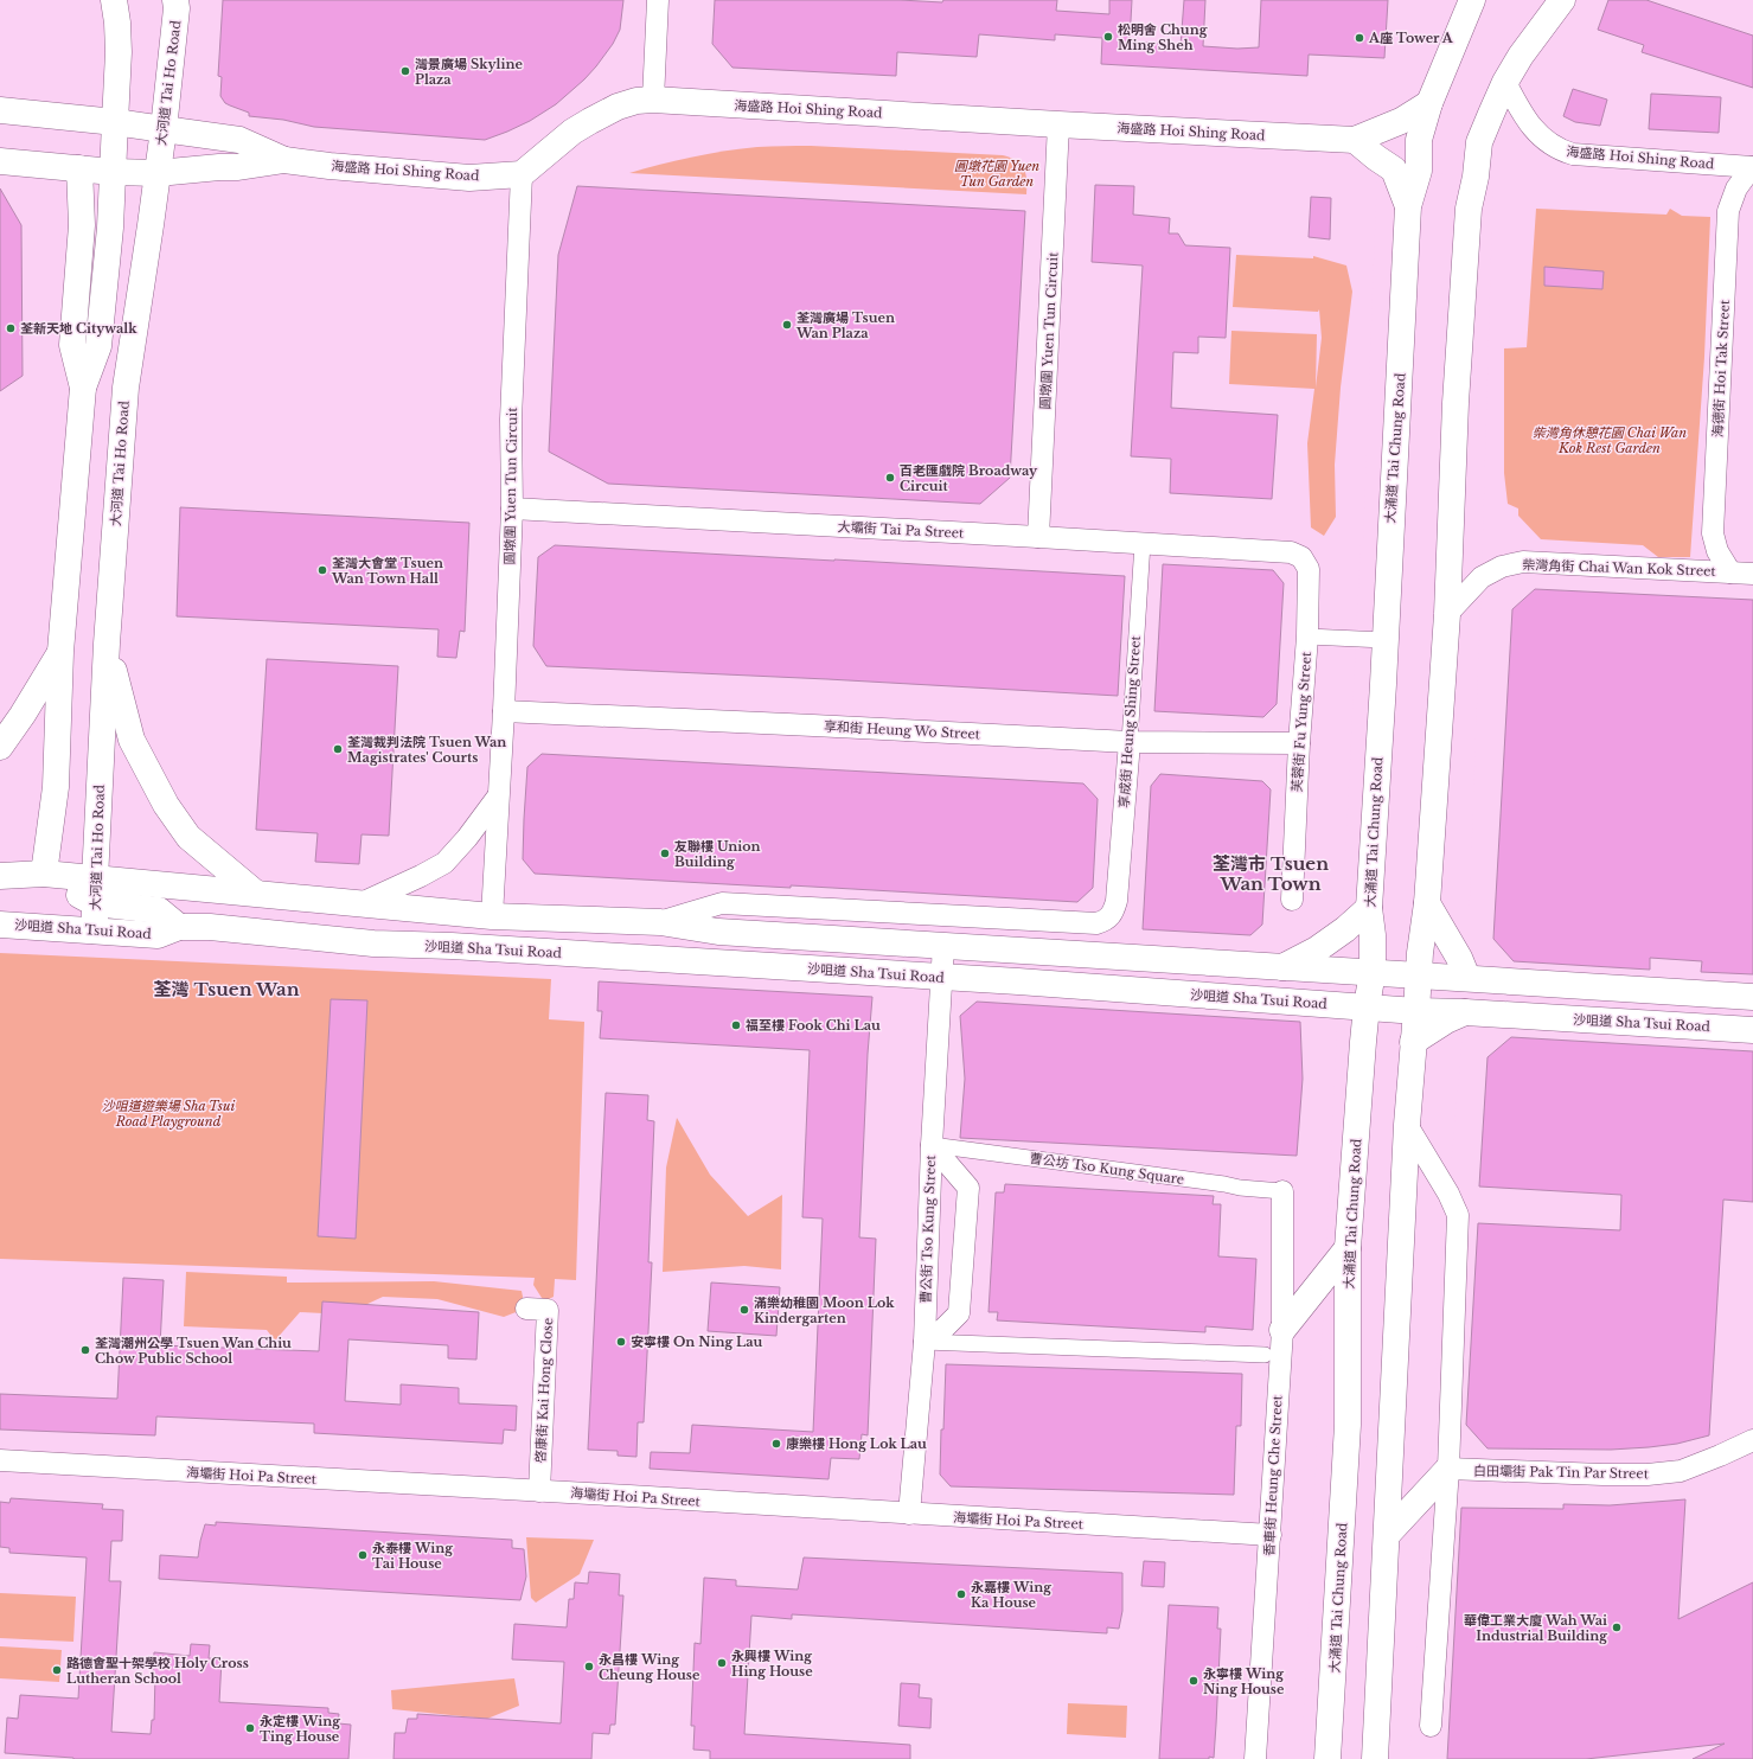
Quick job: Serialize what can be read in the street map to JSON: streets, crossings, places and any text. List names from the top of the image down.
{
  "streets": {
    "main road": [
      "大河道 Tai Ho Road",
      "海盛路 Hoi Shing Road",
      "大涌道 Tai Chung Road",
      "沙咀道 Sha Tsui Road"
    ],
    "street": [
      "圓墩圍 Yuen Tun Circuit",
      "海德街 Hoi Tak Street",
      "大壩街 Tai Pa Street",
      "柴灣角街 Chai Wan Kok Street",
      "享成街 Heung Shing Street",
      "芙蓉街 Fu Yung Street",
      "享和街 Heung Wo Street",
      "曹公坊 Tso Kung Square",
      "曹公街 Tso Kung Street",
      "啓康街 Kai Hong Close",
      "白田壩街 Pak Tin Par Street",
      "海壩街 Hoi Pa Street",
      "香車街 Heung Che Street"
    ]
  },
  "crossings": [
    ["大河道 Tai Ho Road", "海盛路 Hoi Shing Road"],
    ["大河道 Tai Ho Road", "沙咀道 Sha Tsui Road"],
    ["海盛路 Hoi Shing Road", "圓墩圍 Yuen Tun Circuit"],
    ["海盛路 Hoi Shing Road", "海德街 Hoi Tak Street"],
    ["海盛路 Hoi Shing Road", "大涌道 Tai Chung Road"],
    ["圓墩圍 Yuen Tun Circuit", "大壩街 Tai Pa Street"],
    ["圓墩圍 Yuen Tun Circuit", "享和街 Heung Wo Street"],
    ["海德街 Hoi Tak Street", "柴灣角街 Chai Wan Kok Street"],
    ["大涌道 Tai Chung Road", "沙咀道 Sha Tsui Road"],
    ["大壩街 Tai Pa Street", "享成街 Heung Shing Street"],
    ["大壩街 Tai Pa Street", "芙蓉街 Fu Yung Street"],
    ["享成街 Heung Shing Street", "享和街 Heung Wo Street"],
    ["芙蓉街 Fu Yung Street", "享和街 Heung Wo Street"],
    ["沙咀道 Sha Tsui Road", "曹公街 Tso Kung Street"],
    ["曹公坊 Tso Kung Square", "曹公街 Tso Kung Street"],
    ["曹公坊 Tso Kung Square", "香車街 Heung Che Street"],
    ["曹公街 Tso Kung Street", "海壩街 Hoi Pa Street"],
    ["啓康街 Kai Hong Close", "海壩街 Hoi Pa Street"],
    ["海壩街 Hoi Pa Street", "香車街 Heung Che Street"]
  ],
  "districts": ["荃灣市 Tsuen Wan Town", "荃灣 Tsuen Wan"],
  "parks": ["圓墩花園 Yuen Tun Garden", "柴灣角休憩花園 Chai Wan Kok Rest Garden", "沙咀道遊樂場 Sha Tsui Road Playground"],
  "places": [
    "松明舍 Chung Ming Sheh",
    "A座 Tower A",
    "灣景廣場 Skyline Plaza",
    "荃灣廣場 Tsuen Wan Plaza",
    "荃新天地 Citywalk",
    "百老匯戲院 Broadway Circuit",
    "荃灣大會堂 Tsuen Wan Town Hall",
    "荃灣裁判法院 Tsuen Wan Magistrates' Courts",
    "友聯樓 Union Building",
    "福至樓 Fook Chi Lau",
    "滿樂幼稚園 Moon Lok Kindergarten",
    "安寧樓 On Ning Lau",
    "荃灣潮州公學 Tsuen Wan Chiu Chow Public School",
    "康樂樓 Hong Lok Lau",
    "永泰樓 Wing Tai House",
    "永嘉樓 Wing Ka House",
    "華偉工業大廈 Wah Wai Industrial Building",
    "永興樓 Wing Hing House",
    "永昌樓 Wing Cheung House",
    "路德會聖十架學校 Holy Cross Lutheran School",
    "永寧樓 Wing Ning House",
    "永定樓 Wing Ting House"
  ]
}
